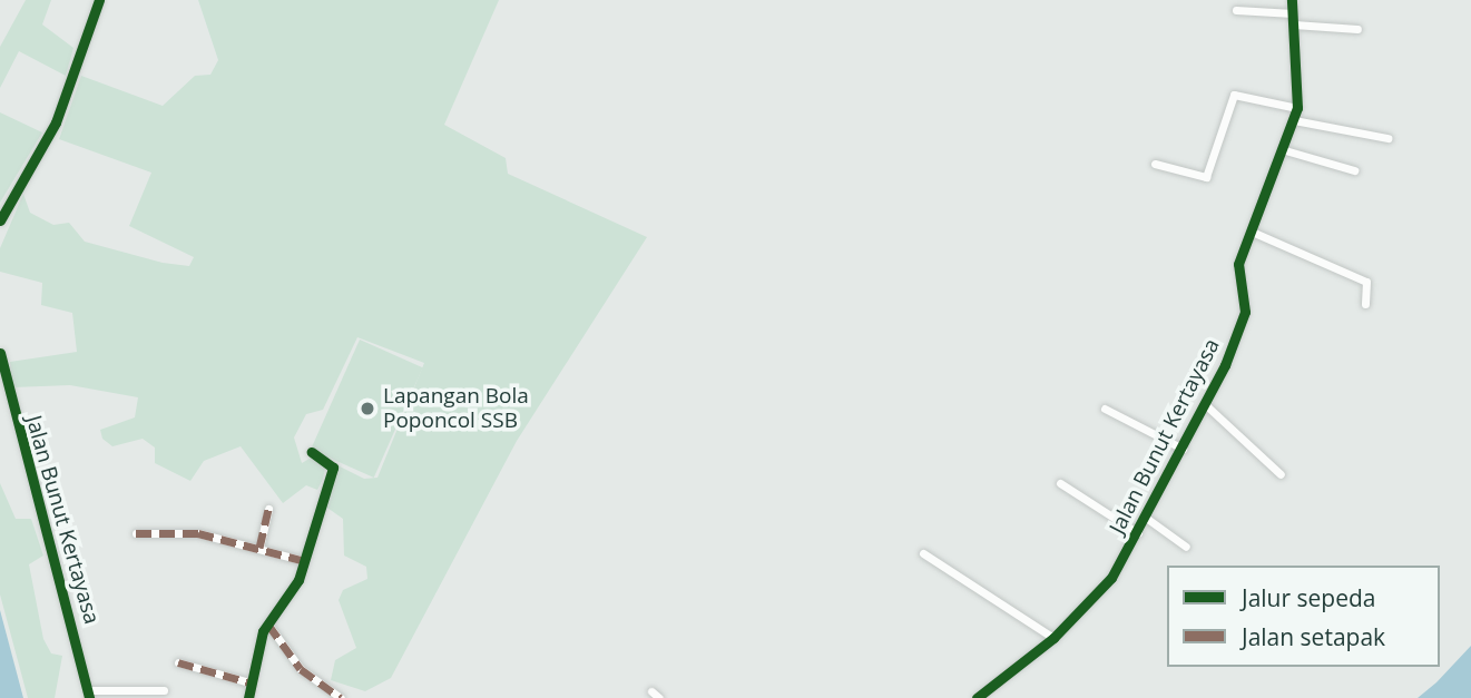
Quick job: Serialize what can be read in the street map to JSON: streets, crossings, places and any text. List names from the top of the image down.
{
  "streets": {
    "street": ["Jalan Bunut Kertayasa"]
  },
  "places": ["Lapangan Bola Poponcol SSB"],
  "legend": ["Jalur sepeda", "Jalan setapak"]
}
